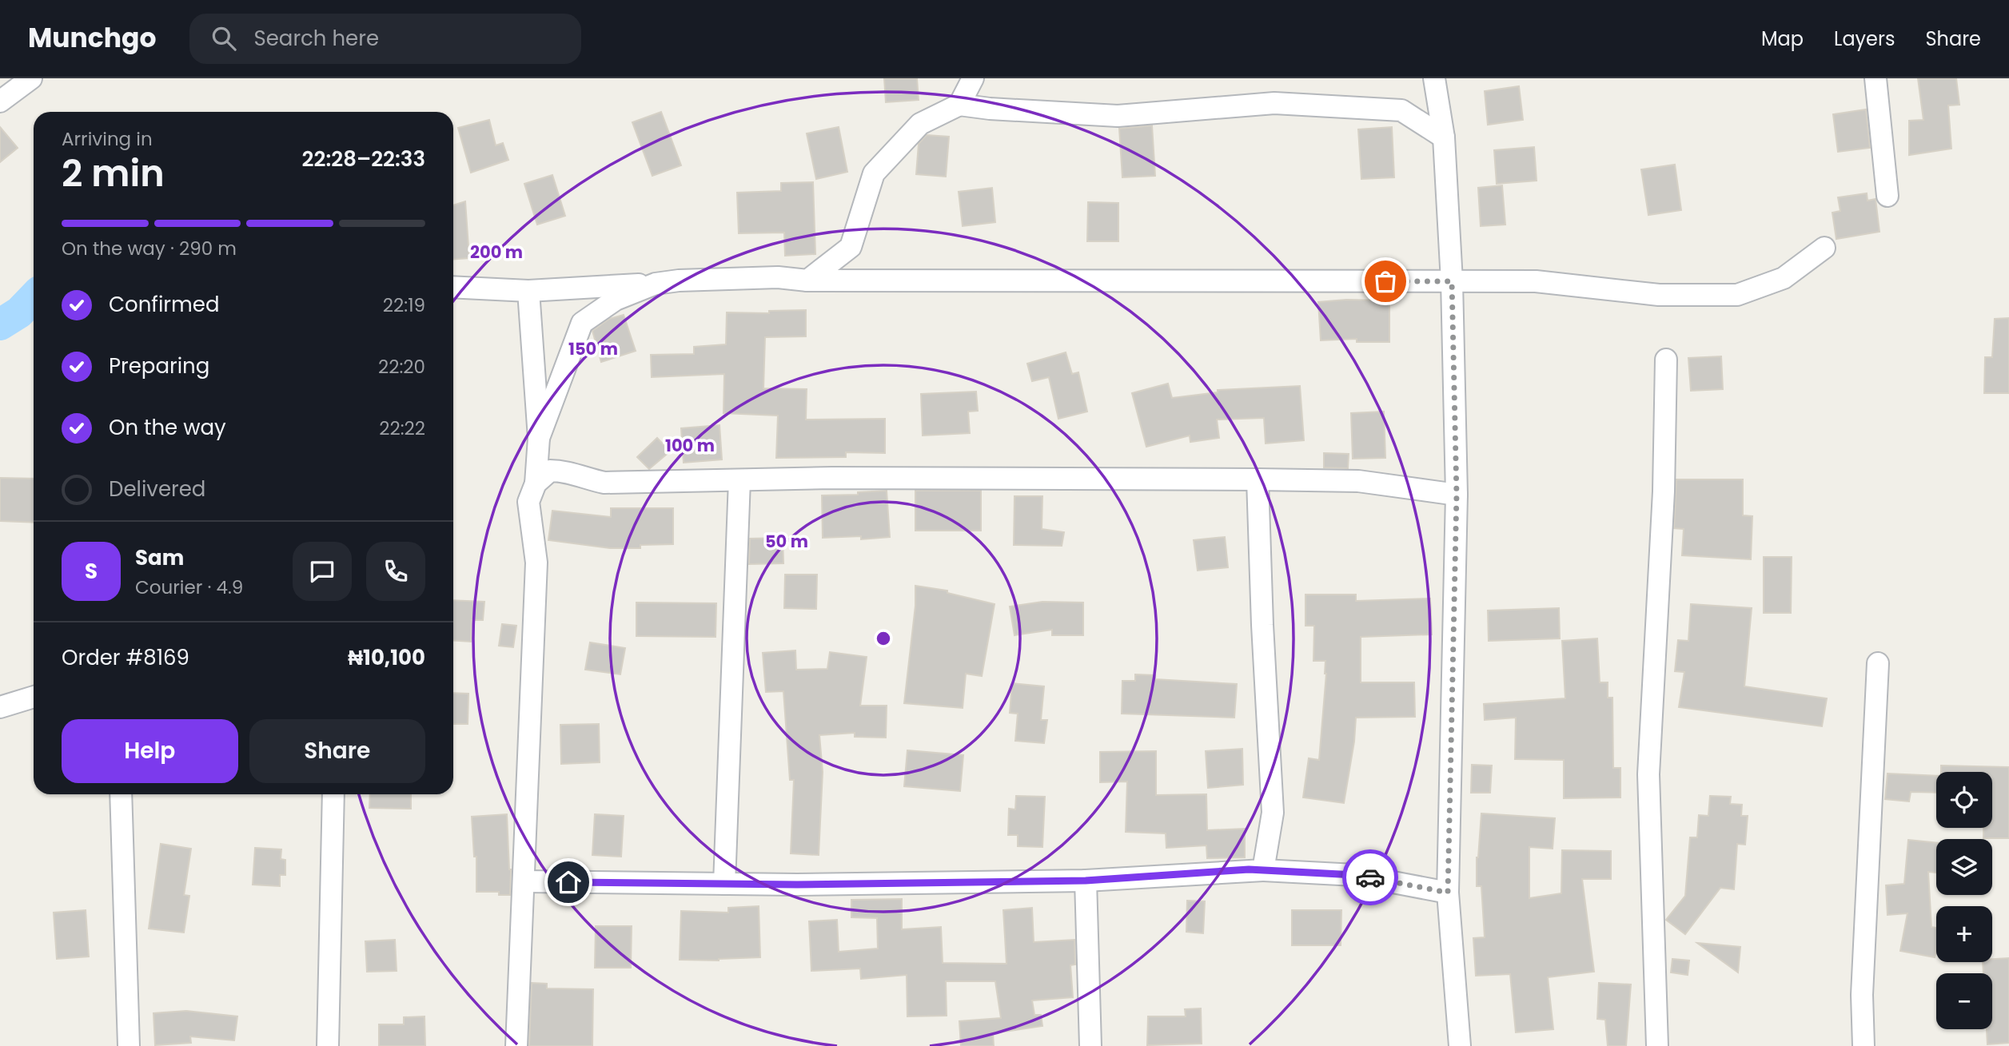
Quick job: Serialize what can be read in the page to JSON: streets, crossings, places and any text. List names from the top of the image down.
{
  "page": {
    "header": "Munchgo",
    "search": "Search here",
    "nav": ["Map", "Layers", "Share"],
    "heading": ["2 min", "Arriving in", "22:28–22:33"],
    "panel": [
      "Sam",
      "Courier · 4.9",
      "Order #8169",
      "₦10,100"
    ],
    "bar": "On the way · 290 m",
    "list": [
      ["Confirmed", "22:19"],
      ["Preparing", "22:20"],
      ["On the way", "22:22"],
      "Delivered"
    ],
    "round": "S",
    "buttons": ["Help", "Share"],
    "map_buttons": ["+", "−"]
  },
  "rings": [
    "200 m",
    "150 m",
    "100 m",
    "50 m"
  ]
}
